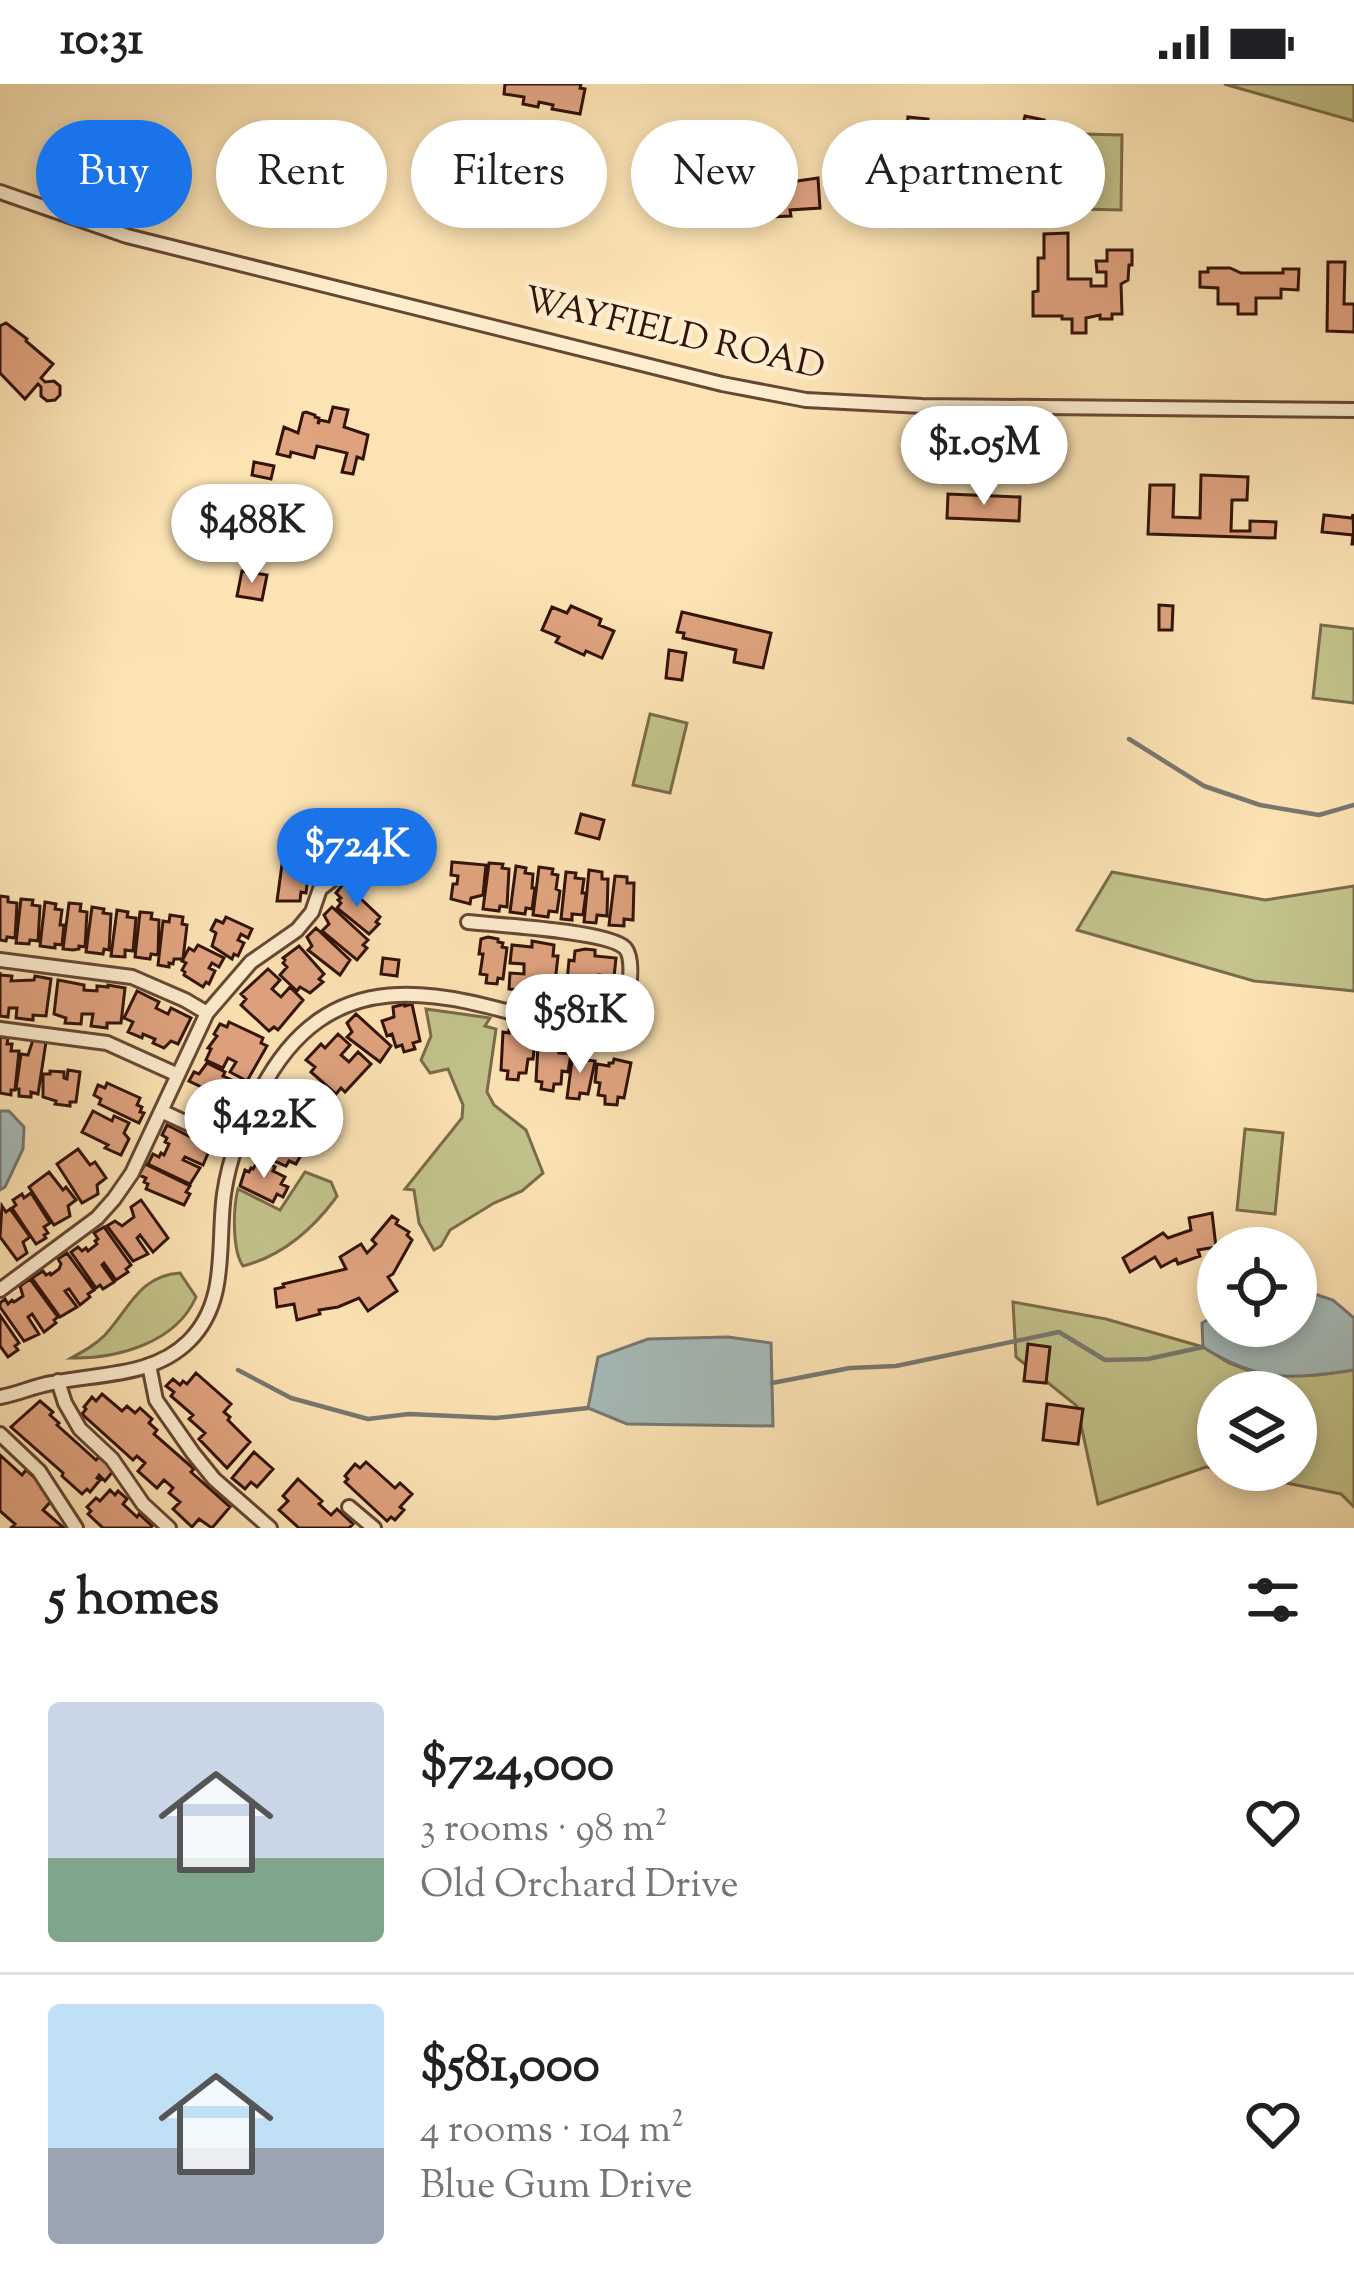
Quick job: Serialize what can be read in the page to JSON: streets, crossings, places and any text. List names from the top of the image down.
{
  "streets": {
    "street": ["WAYFIELD ROAD"]
  },
  "page": {
    "status": "10:31",
    "chip": [
      "Buy",
      "Rent",
      "Filters",
      "New",
      "Apartment"
    ],
    "price": [
      "$1.05M",
      "$488K",
      "$724K",
      "$581K",
      "$422K"
    ],
    "heading": "5 homes",
    "list": [
      {
        "name": "$724,000",
        "note": "3 rooms · 98 m² · Old Orchard Drive"
      },
      {
        "name": "$581,000",
        "note": "4 rooms · 104 m² · Blue Gum Drive"
      }
    ]
  }
}
